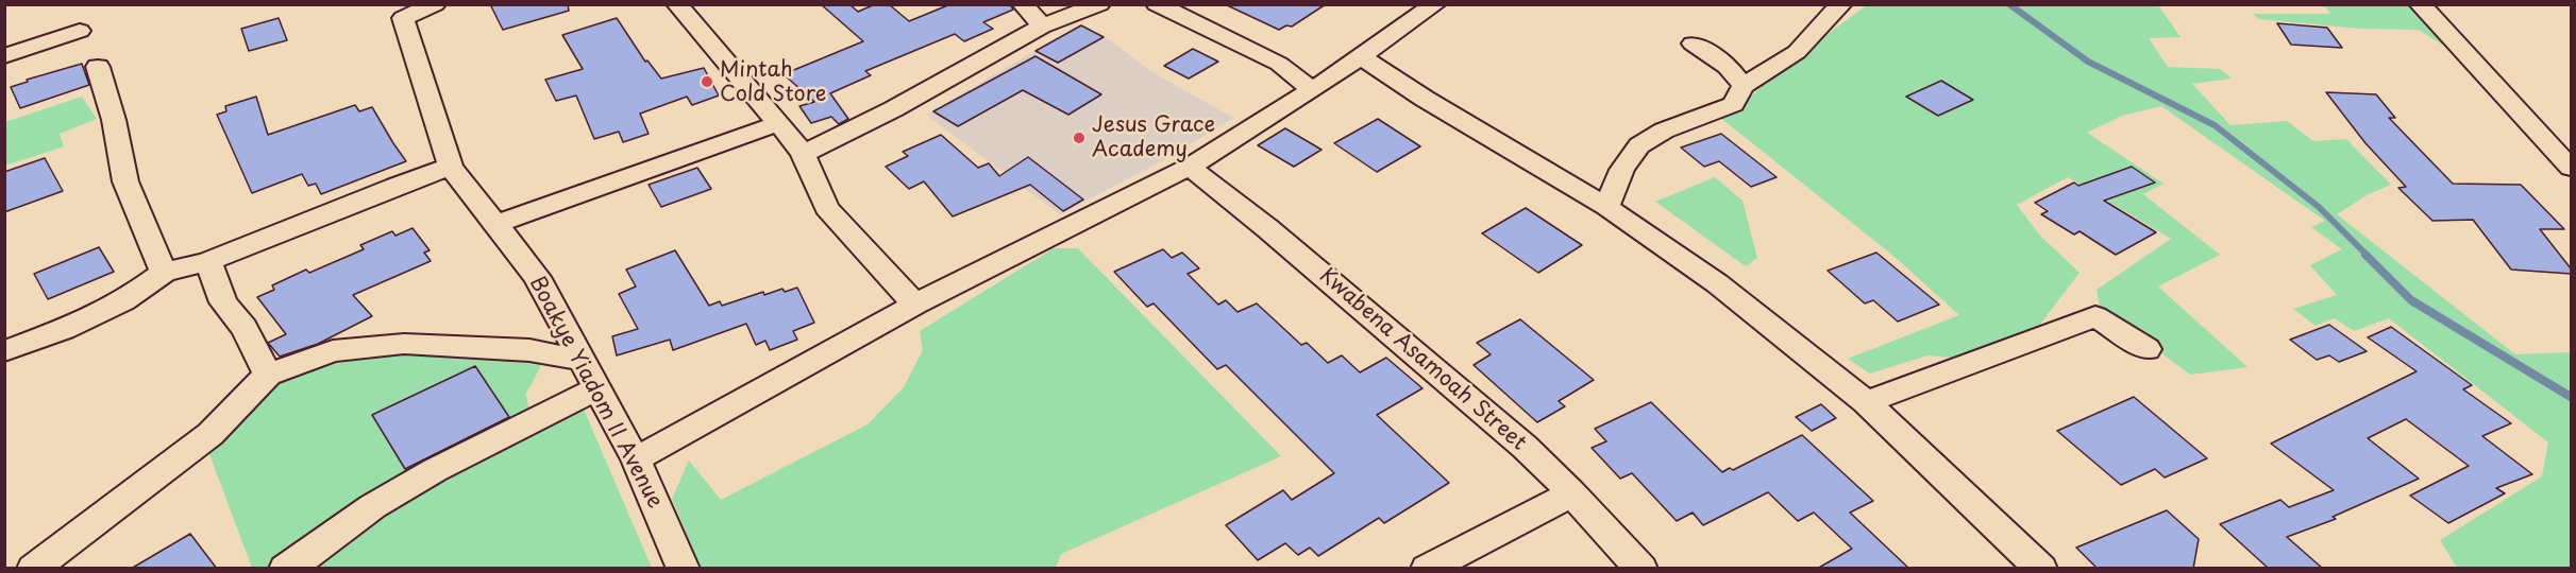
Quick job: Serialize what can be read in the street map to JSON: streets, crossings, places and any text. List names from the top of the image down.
{
  "streets": {
    "street": ["Kwabena Asamoah Street", "Boakye Yiadom II Avenue"]
  },
  "places": ["Mintah Cold Store", "Jesus Grace Academy"]
}
